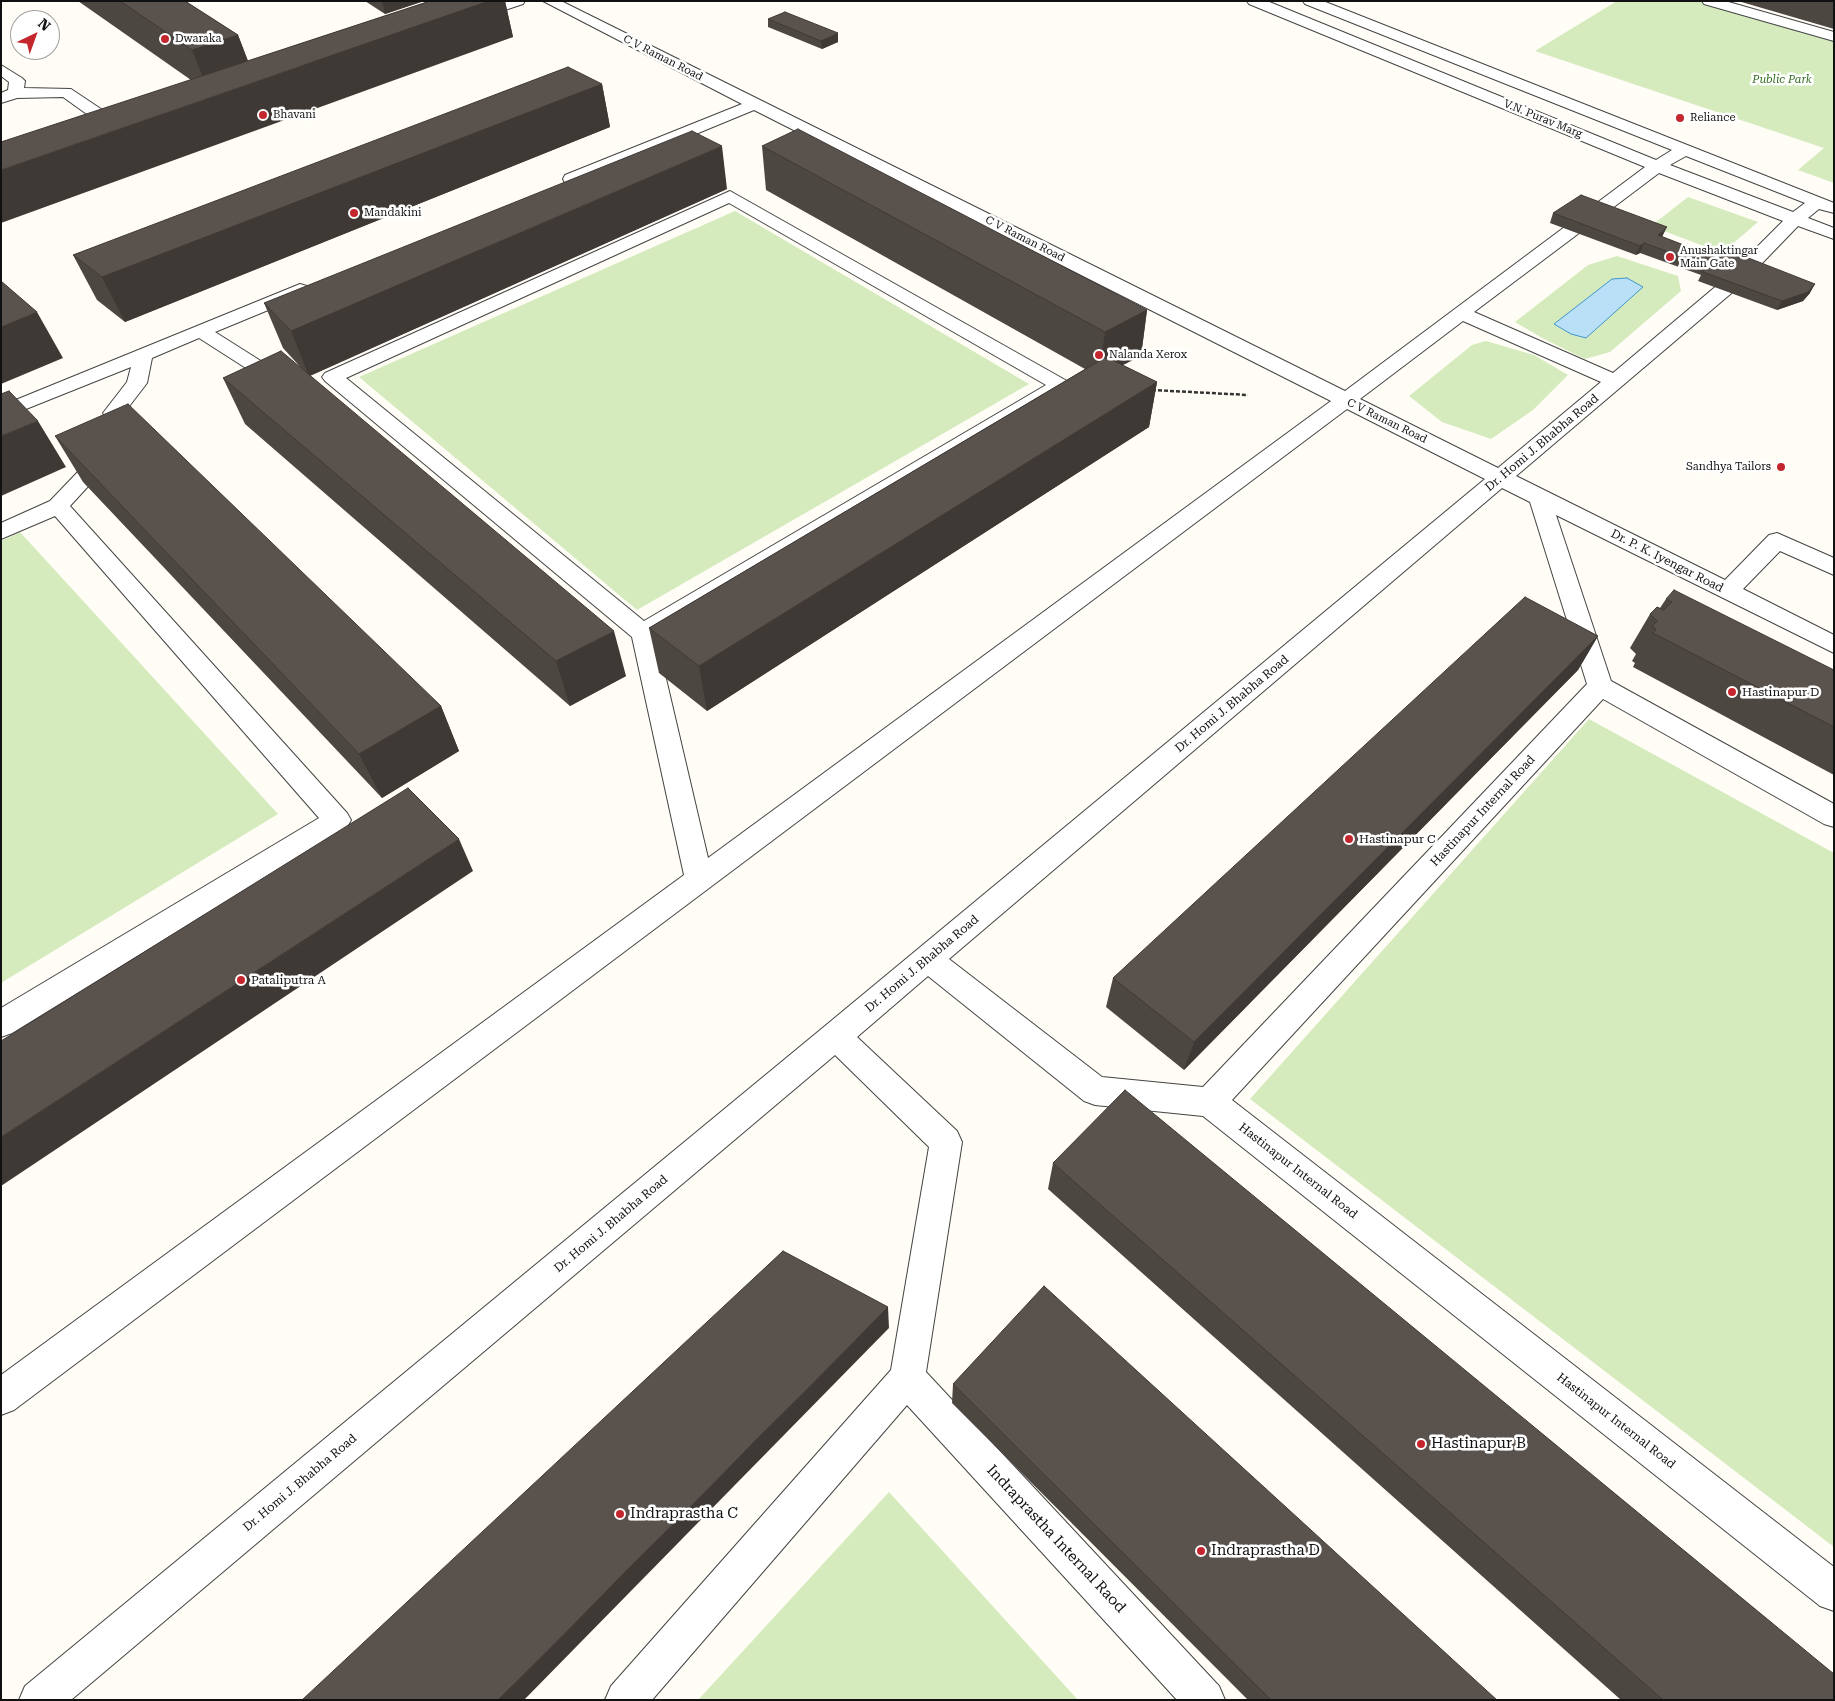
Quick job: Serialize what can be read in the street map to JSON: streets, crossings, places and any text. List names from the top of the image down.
{
  "streets": {
    "street": [
      "C V Raman Road",
      "V.N. Purav Marg",
      "Dr. Homi J. Bhabha Road",
      "Dr. P. K. Iyengar Road",
      "Hastinapur Internal Road",
      "Indraprastha Internal Raod"
    ]
  },
  "crossings": [
    ["C V Raman Road", "Dr. Homi J. Bhabha Road"],
    ["C V Raman Road", "Dr. P. K. Iyengar Road"],
    ["V.N. Purav Marg", "Dr. Homi J. Bhabha Road"],
    ["Dr. Homi J. Bhabha Road", "Dr. P. K. Iyengar Road"]
  ],
  "parks": ["Public Park"],
  "places": [
    "Dwaraka",
    "Bhavani",
    "Reliance",
    "Mandakini",
    "Anushaktingar Main Gate",
    "Nalanda Xerox",
    "Sandhya Tailors",
    "Hastinapur D",
    "Hastinapur C",
    "Pataliputra A",
    "Hastinapur B",
    "Indraprastha C",
    "Indraprastha D"
  ],
  "north": "top right"
}
